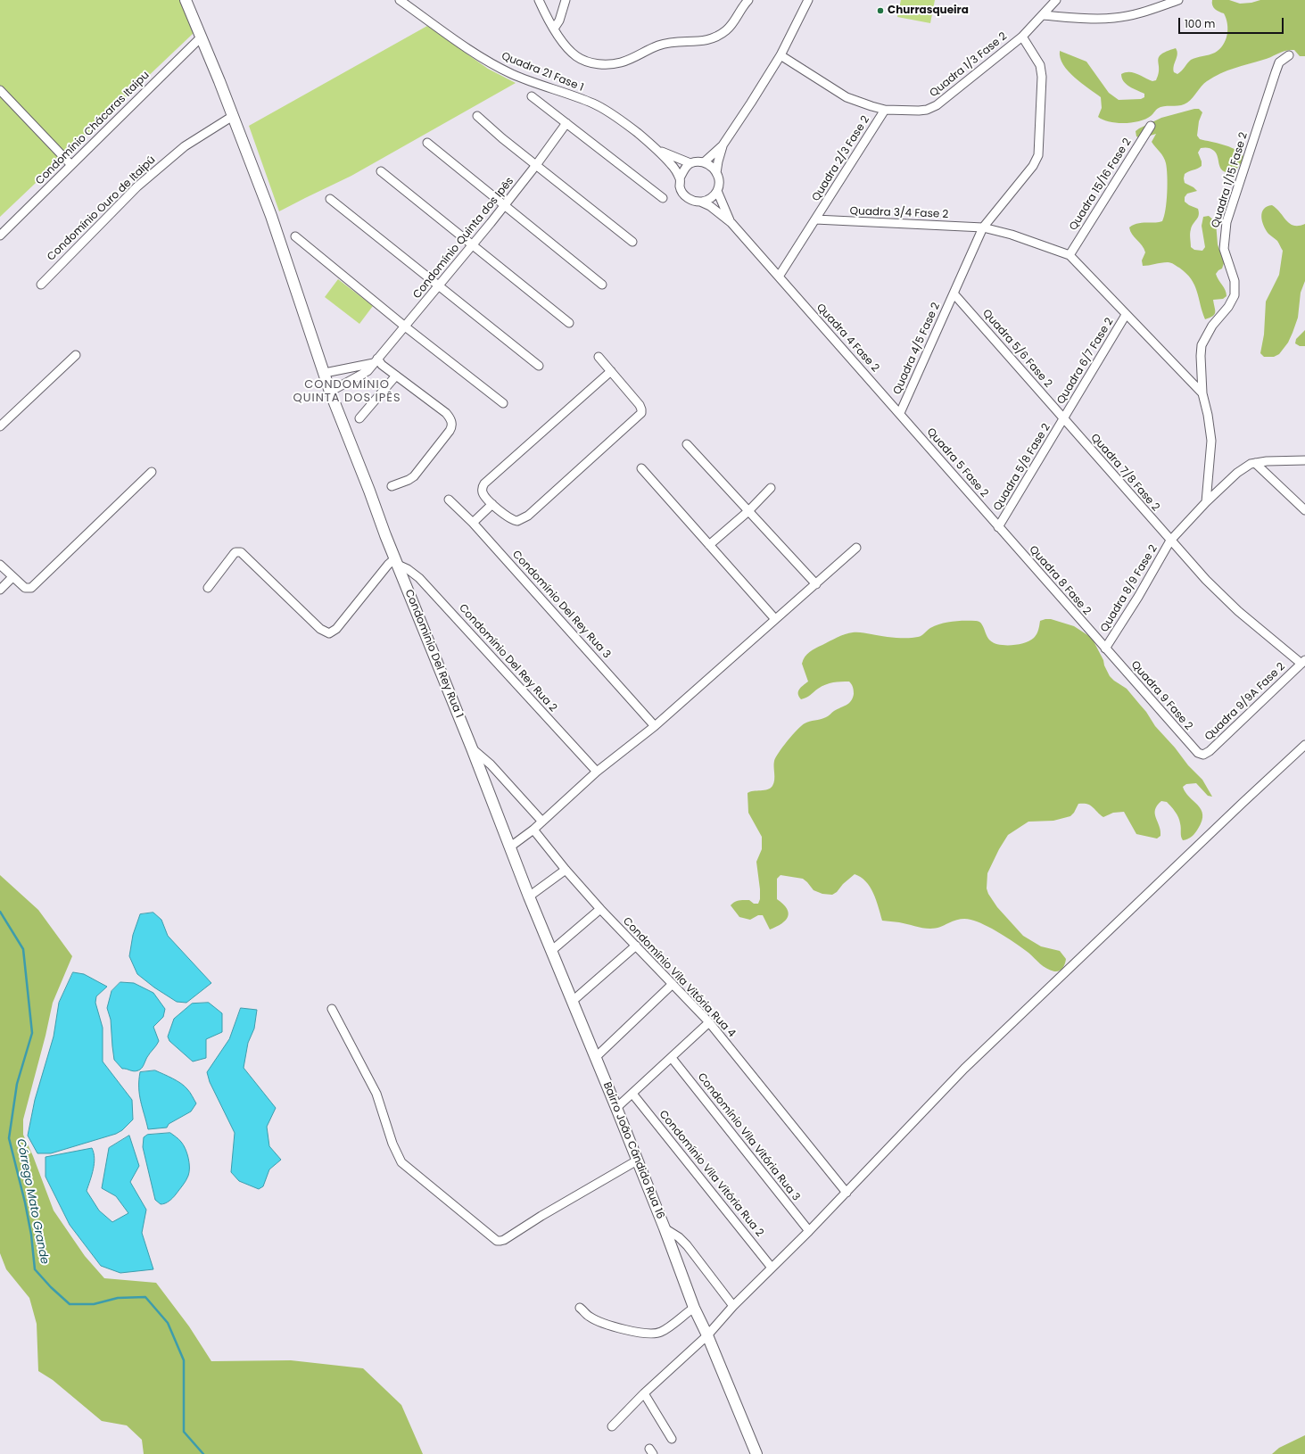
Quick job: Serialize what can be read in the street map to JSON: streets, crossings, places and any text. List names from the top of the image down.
{
  "streets": {
    "street": [
      "Quadra 1/3 Fase 2",
      "Quadra 21 Fase 1",
      "Condomínio Chácaras Itaipu",
      "Quadra 2/3 Fase 2",
      "Quadra 1/15 Fase 2",
      "Quadra 15/16 Fase 2",
      "Condomínio Ouro de Itaipú",
      "Quadra 3/4 Fase 2",
      "Condomínio Quinta dos Ipês",
      "Quadra 4 Fase 2",
      "Quadra 4/5 Fase 2",
      "Quadra 5/6 Fase 2",
      "Quadra 6/7 Fase 2",
      "Quadra 5 Fase 2",
      "Quadra 5/8 Fase 2",
      "Quadra 7/8 Fase 2",
      "Quadra 8 Fase 2",
      "Quadra 8/9 Fase 2",
      "Condomínio Del Rey Rua 3",
      "Condominio Del Rey Rua 1",
      "Condomínio Del Rey Rua 2",
      "Quadra 9 Fase 2",
      "Quadra 9/9A Fase 2",
      "Condomínio Vila Vitória Rua 4",
      "Condomínio Vila Vitória Rua 3",
      "Bairro João Cândido Rua 16",
      "Condomínio Vila Vitória Rua 2"
    ]
  },
  "crossings": [
    ["Quadra 1/3 Fase 2", "Quadra 2/3 Fase 2"],
    ["Quadra 1/3 Fase 2", "Quadra 4/5 Fase 2"],
    ["Condomínio Chácaras Itaipu", "Condominio Del Rey Rua 1"],
    ["Quadra 2/3 Fase 2", "Quadra 3/4 Fase 2"],
    ["Quadra 2/3 Fase 2", "Quadra 4 Fase 2"],
    ["Quadra 1/15 Fase 2", "Quadra 8/9 Fase 2"],
    ["Quadra 15/16 Fase 2", "Quadra 3/4 Fase 2"],
    ["Condomínio Ouro de Itaipú", "Condominio Del Rey Rua 1"],
    ["Quadra 3/4 Fase 2", "Quadra 4/5 Fase 2"],
    ["Condomínio Quinta dos Ipês", "Condominio Del Rey Rua 1"],
    ["Quadra 4 Fase 2", "Quadra 4/5 Fase 2"],
    ["Quadra 4 Fase 2", "Quadra 5 Fase 2"],
    ["Quadra 4/5 Fase 2", "Quadra 5/6 Fase 2"],
    ["Quadra 4/5 Fase 2", "Quadra 5 Fase 2"],
    ["Quadra 5/6 Fase 2", "Quadra 6/7 Fase 2"],
    ["Quadra 5/6 Fase 2", "Quadra 5/8 Fase 2"],
    ["Quadra 5/6 Fase 2", "Quadra 7/8 Fase 2"],
    ["Quadra 6/7 Fase 2", "Quadra 5/8 Fase 2"],
    ["Quadra 6/7 Fase 2", "Quadra 7/8 Fase 2"],
    ["Quadra 5 Fase 2", "Quadra 5/8 Fase 2"],
    ["Quadra 5 Fase 2", "Quadra 8 Fase 2"],
    ["Quadra 5/8 Fase 2", "Quadra 7/8 Fase 2"],
    ["Quadra 5/8 Fase 2", "Quadra 8 Fase 2"],
    ["Quadra 7/8 Fase 2", "Quadra 8/9 Fase 2"],
    ["Quadra 7/8 Fase 2", "Quadra 9/9A Fase 2"],
    ["Quadra 8 Fase 2", "Quadra 8/9 Fase 2"],
    ["Quadra 8 Fase 2", "Quadra 9 Fase 2"],
    ["Quadra 8/9 Fase 2", "Quadra 9 Fase 2"],
    ["Condominio Del Rey Rua 1", "Condomínio Del Rey Rua 2"],
    ["Condominio Del Rey Rua 1", "Bairro João Cândido Rua 16"],
    ["Quadra 9 Fase 2", "Quadra 9/9A Fase 2"]
  ],
  "districts": ["CONDOMÍNIO QUINTA DOS IPÊS"],
  "water": ["Córrego Mato Grande"],
  "places": ["Churrasqueira"],
  "scale_bar": "100 m"
}
